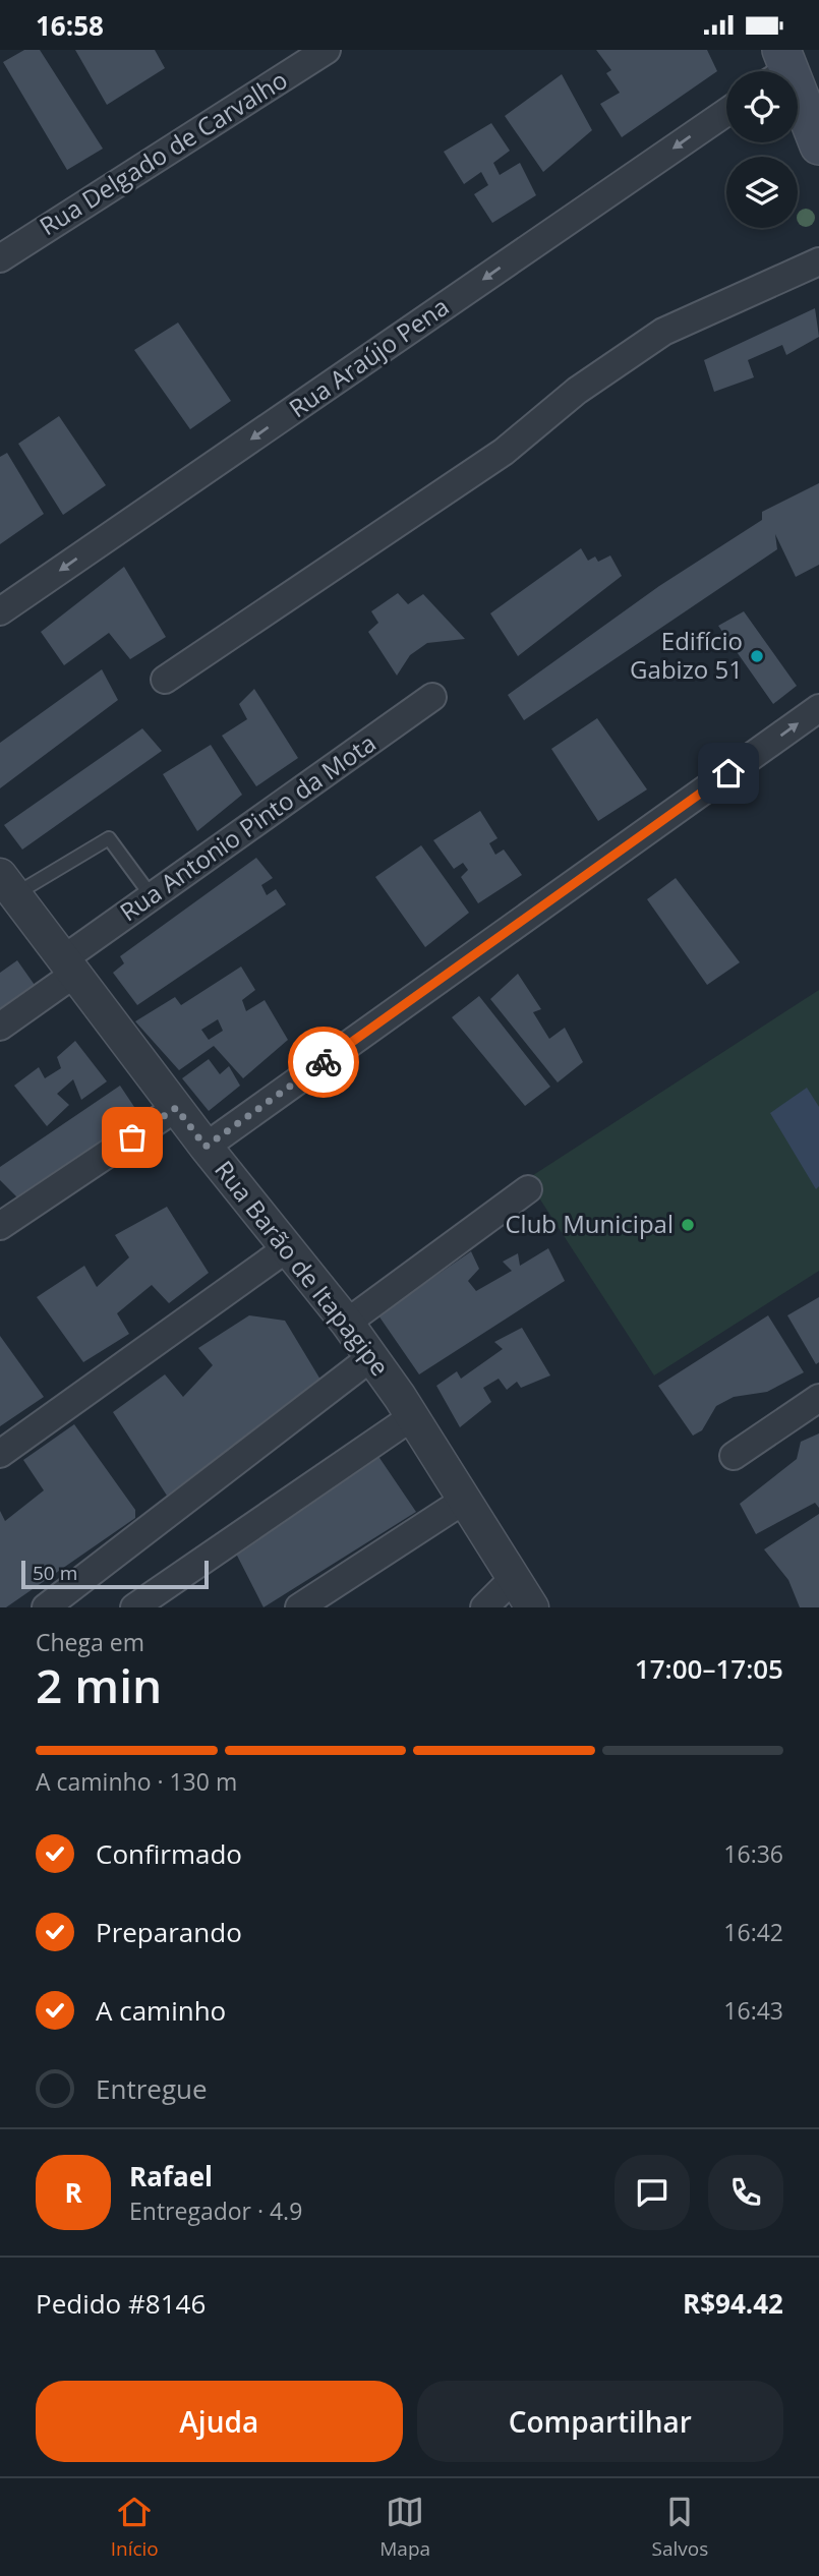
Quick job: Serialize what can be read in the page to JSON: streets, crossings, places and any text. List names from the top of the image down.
{
  "streets": {
    "street": [
      "Rua Delgado de Carvalho",
      "Rua Araújo Pena",
      "Rua Antonio Pinto da Mota",
      "Rua Barão de Itapagipe"
    ]
  },
  "crossings": [
    ["Rua Antonio Pinto da Mota", "Rua Barão de Itapagipe"]
  ],
  "places": ["Edifício Gabizo 51", "Club Municipal"],
  "scale_bar": "50 m",
  "page": {
    "status": "16:58",
    "scale": "50 m",
    "heading": ["2 min", "Chega em", "17:00–17:05"],
    "panel": [
      "Rafael",
      "Entregador · 4.9",
      "Pedido #8146",
      "R$94.42"
    ],
    "bar": "A caminho · 130 m",
    "list": [
      ["Confirmado", "16:36"],
      ["Preparando", "16:42"],
      ["A caminho", "16:43"],
      "Entregue"
    ],
    "round": "R",
    "buttons": ["Ajuda", "Compartilhar"],
    "tabs": ["Início", "Mapa", "Salvos"]
  }
}
